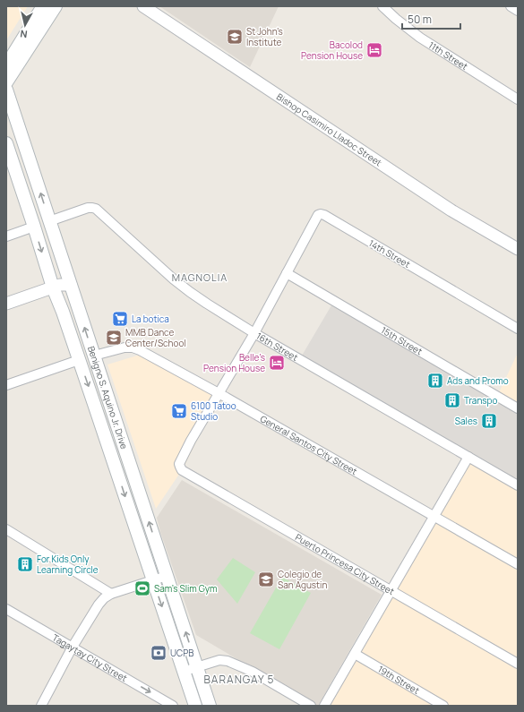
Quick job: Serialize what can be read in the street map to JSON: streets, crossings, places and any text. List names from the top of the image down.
{
  "streets": {
    "main road": ["Benigno S. Aquino Jr. Drive"],
    "street": [
      "11th Street",
      "Bishop Casimiro Lladoc Street",
      "14th Street",
      "15th Street",
      "16th Street",
      "General Santos City Street",
      "Puerto Princesa City Street",
      "Tagaytay City Street",
      "19th Street"
    ]
  },
  "crossings": [
    ["14th Street", "15th Street"],
    ["16th Street", "Benigno S. Aquino Jr. Drive"],
    ["Benigno S. Aquino Jr. Drive", "General Santos City Street"],
    ["General Santos City Street", "Puerto Princesa City Street"]
  ],
  "one_way": ["Tagaytay City Street"],
  "districts": ["MAGNOLIA", "BARANGAY 5"],
  "places": {
    "school or university": ["St John's Institute", "MMB Dance Center/School", "Colegio de San Agustin"],
    "hotel": ["Bacolod Pension House", "Belle's Pension House"],
    "supermarket": ["La botica", "6100 Tatoo Studio"],
    "building": [
      "Ads and Promo",
      "Transpo",
      "Sales",
      "For Kids Only Learning Circle"
    ],
    "sports": ["Sam's Slim Gym"],
    "bank": ["UCPB"]
  },
  "scale_bar": "50 m",
  "north": "bottom"
}
